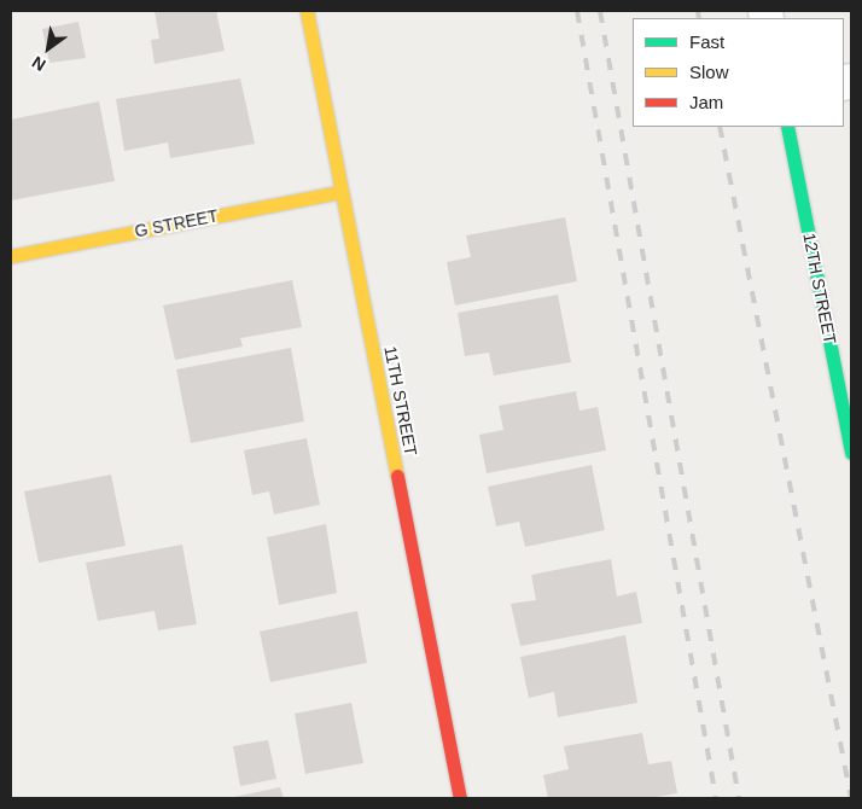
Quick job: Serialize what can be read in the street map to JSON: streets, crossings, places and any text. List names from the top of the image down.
{
  "streets": {
    "street": ["G STREET", "12TH STREET", "11TH STREET"]
  },
  "crossings": [
    ["G STREET", "11TH STREET"]
  ],
  "legend": ["Fast", "Slow", "Jam"],
  "north": "bottom left"
}
